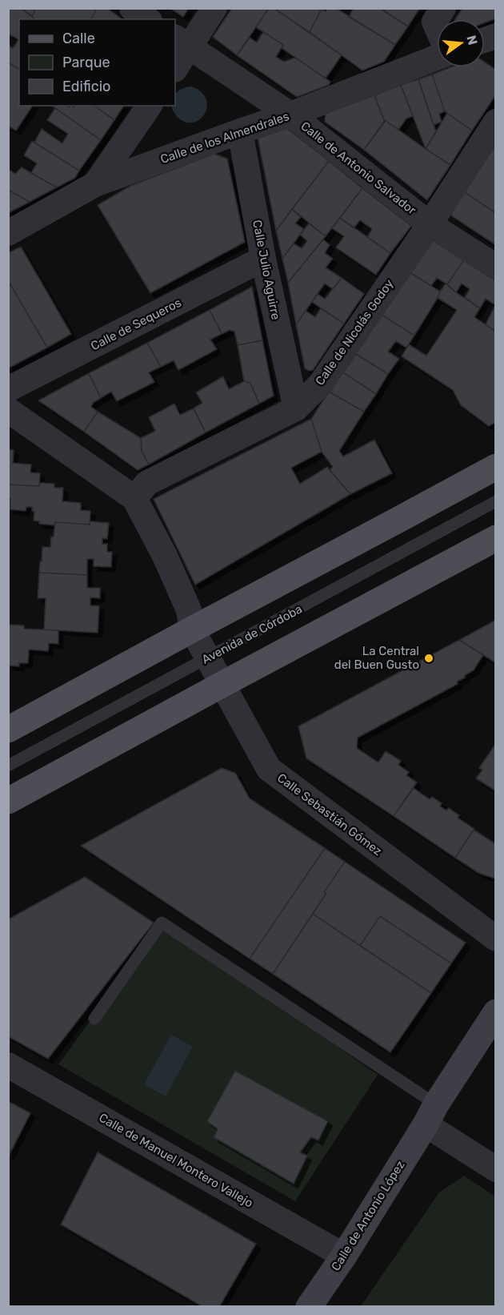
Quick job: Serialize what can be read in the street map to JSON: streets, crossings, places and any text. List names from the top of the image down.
{
  "streets": {
    "street": [
      "Calle de los Almendrales",
      "Calle de Antonio Salvador",
      "Calle Julio Aguirre",
      "Calle de Sequeros",
      "Calle de Nicolás Godoy",
      "Calle Sebastián Gómez",
      "Calle de Manuel Montero Vallejo",
      "Calle de Antonio López"
    ],
    "lane": ["Avenida de Córdoba"]
  },
  "crossings": [
    ["Calle de los Almendrales", "Calle de Antonio Salvador"],
    ["Calle de los Almendrales", "Calle Julio Aguirre"],
    ["Calle de Antonio Salvador", "Calle de Nicolás Godoy"],
    ["Calle Julio Aguirre", "Calle de Sequeros"],
    ["Calle Julio Aguirre", "Calle de Nicolás Godoy"],
    ["Calle de Nicolás Godoy", "Calle Sebastián Gómez"],
    ["Avenida de Córdoba", "Calle Sebastián Gómez"],
    ["Calle de Manuel Montero Vallejo", "Calle de Antonio López"]
  ],
  "places": ["La Central del Buen Gusto"],
  "legend": ["Calle", "Parque", "Edificio"],
  "north": "right"
}
